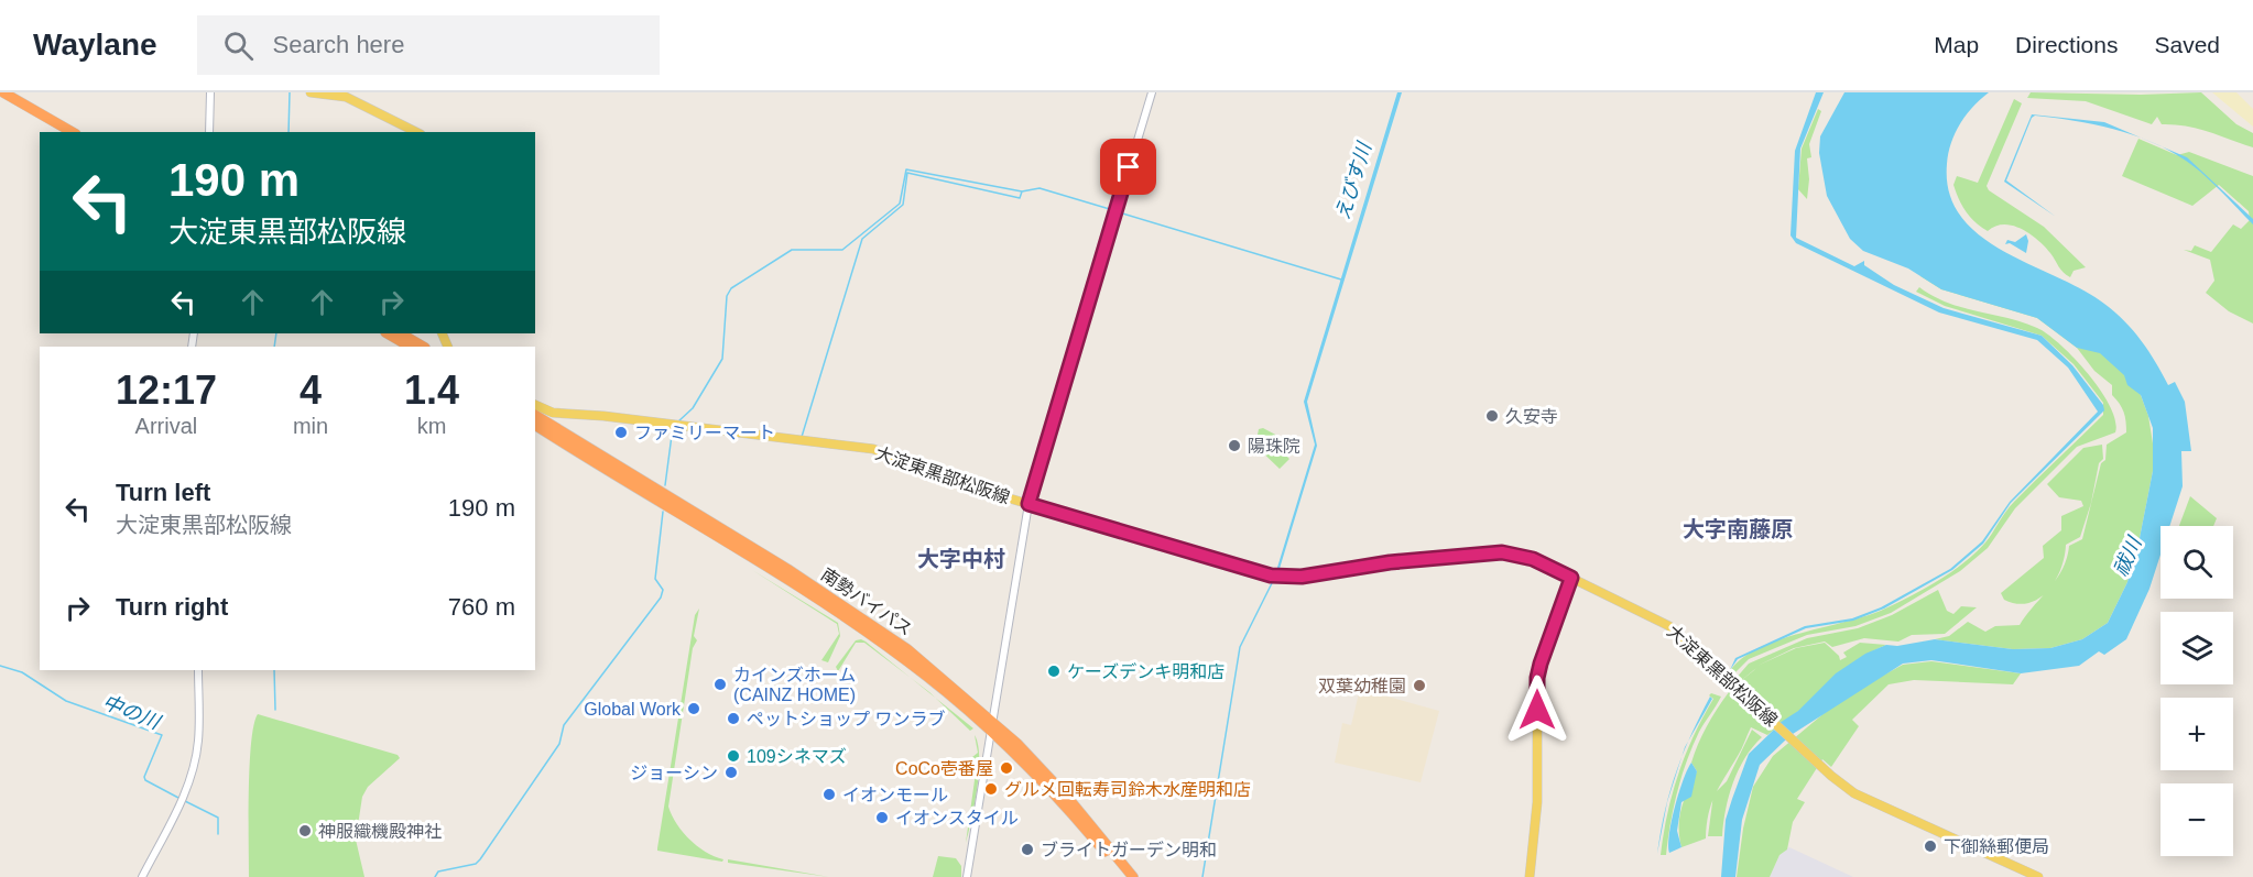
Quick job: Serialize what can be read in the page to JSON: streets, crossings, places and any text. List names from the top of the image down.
{
  "streets": {
    "highway": ["南勢バイパス"],
    "main road": ["大淀東黒部松阪線"]
  },
  "districts": ["大字南藤原", "大字中村"],
  "water": ["えびす川", "祓川", "中の川"],
  "places": [
    "久安寺",
    "ファミリーマート",
    "陽珠院",
    "ケーズデンキ明和店",
    "カインズホーム (CAINZ HOME)",
    "双葉幼稚園",
    "Global Work",
    "ペットショップ ワンラブ",
    "109シネマズ",
    "CoCo壱番屋",
    "ジョーシン",
    "グルメ回転寿司鈴木水産明和店",
    "イオンモール",
    "イオンスタイル",
    "神服織機殿神社",
    "下御絲郵便局",
    "ブライトガーデン明和"
  ],
  "page": {
    "header": "Waylane",
    "search": "Search here",
    "nav": ["Map", "Directions", "Saved"],
    "turn": ["190 m", "大淀東黒部松阪線"],
    "eta": [
      "12:17",
      "Arrival",
      "4",
      "min",
      "1.4",
      "km"
    ],
    "list": [
      {
        "name": "Turn left",
        "note": "大淀東黒部松阪線",
        "value": "190 m"
      },
      {
        "name": "Turn right",
        "value": "760 m"
      }
    ],
    "map_buttons": ["+", "−"]
  }
}
